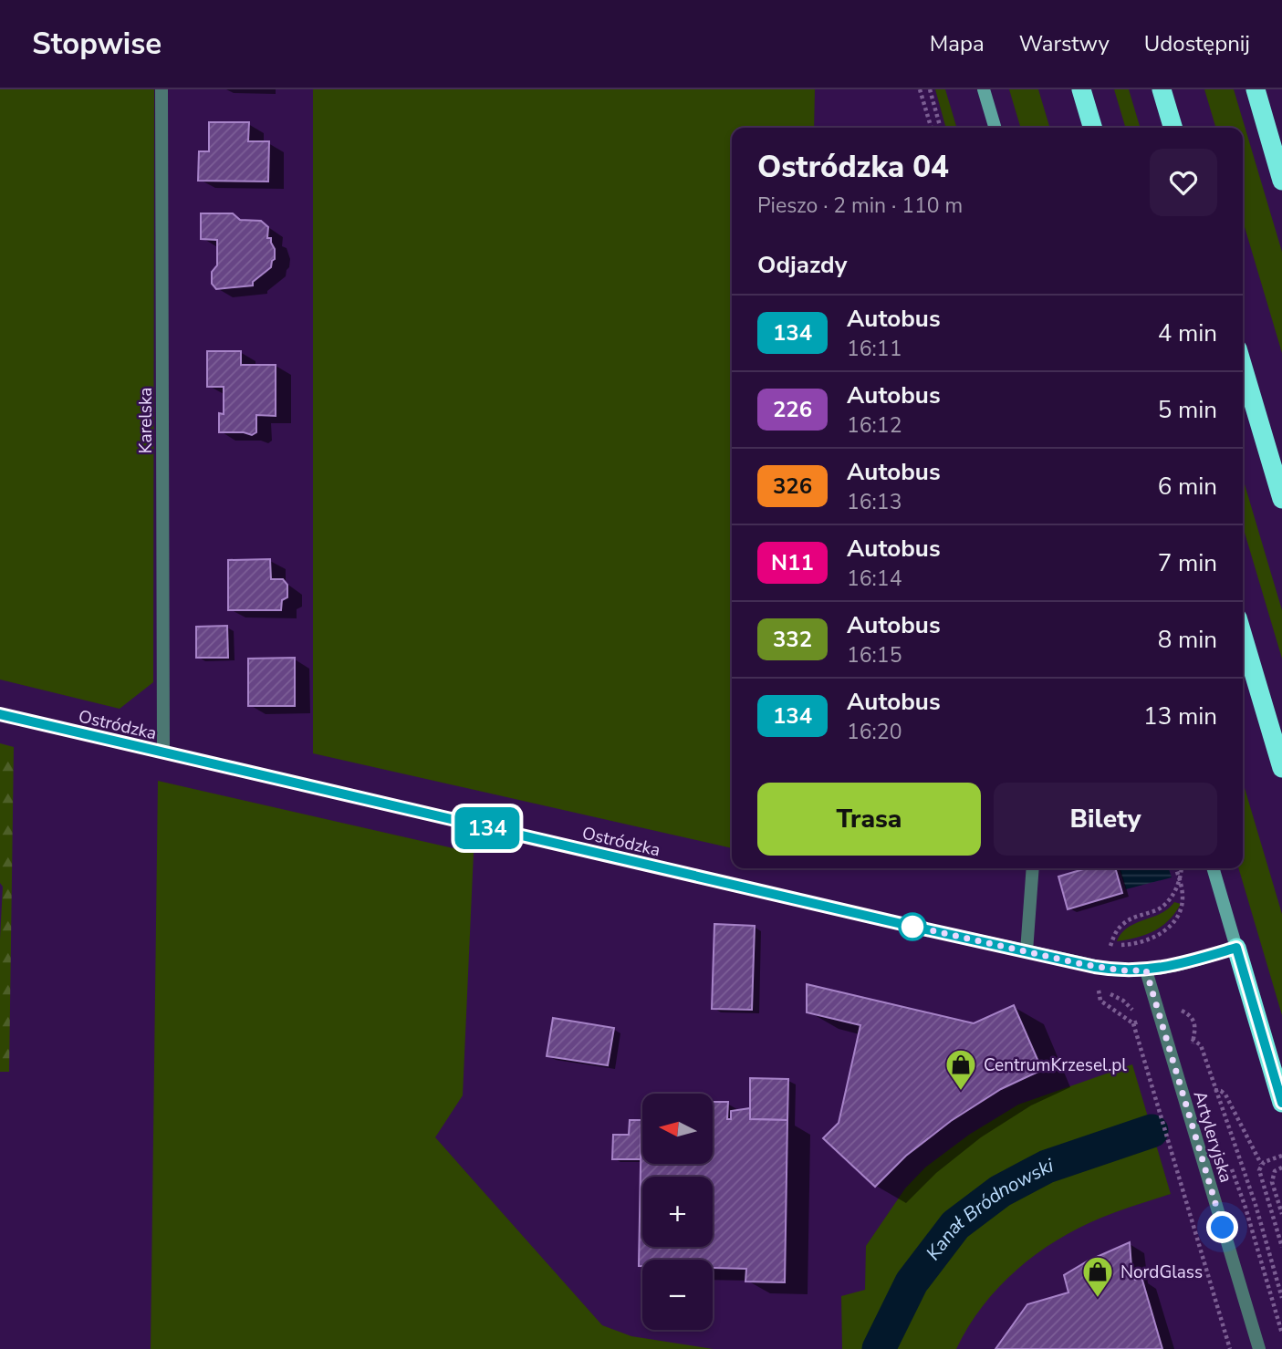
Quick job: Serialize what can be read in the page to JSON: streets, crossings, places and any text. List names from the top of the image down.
{
  "streets": {
    "street": ["Karelska", "Ostródzka", "Artyleryjska"]
  },
  "crossings": [
    ["Karelska", "Ostródzka"],
    ["Ostródzka", "Artyleryjska"]
  ],
  "water": ["Kanał Bródnowski"],
  "places": {
    "shop": ["CentrumKrzesel.pl", "NordGlass"]
  },
  "lines": ["bus line 134"],
  "north": "left",
  "page": {
    "header": "Stopwise",
    "nav": ["Mapa", "Warstwy", "Udostępnij"],
    "on_map": "134",
    "heading": [
      ["Ostródzka 04", "Pieszo · 2 min · 110 m"],
      "Odjazdy"
    ],
    "list": [
      {
        "mark": "134",
        "name": "Autobus",
        "note": "16:11",
        "value": "4 min"
      },
      {
        "mark": "226",
        "name": "Autobus",
        "note": "16:12",
        "value": "5 min"
      },
      {
        "mark": "326",
        "name": "Autobus",
        "note": "16:13",
        "value": "6 min"
      },
      {
        "mark": "N11",
        "name": "Autobus",
        "note": "16:14",
        "value": "7 min"
      },
      {
        "mark": "332",
        "name": "Autobus",
        "note": "16:15",
        "value": "8 min"
      },
      {
        "mark": "134",
        "name": "Autobus",
        "note": "16:20",
        "value": "13 min"
      }
    ],
    "buttons": ["Trasa", "Bilety"],
    "map_buttons": ["+", "−"]
  }
}
